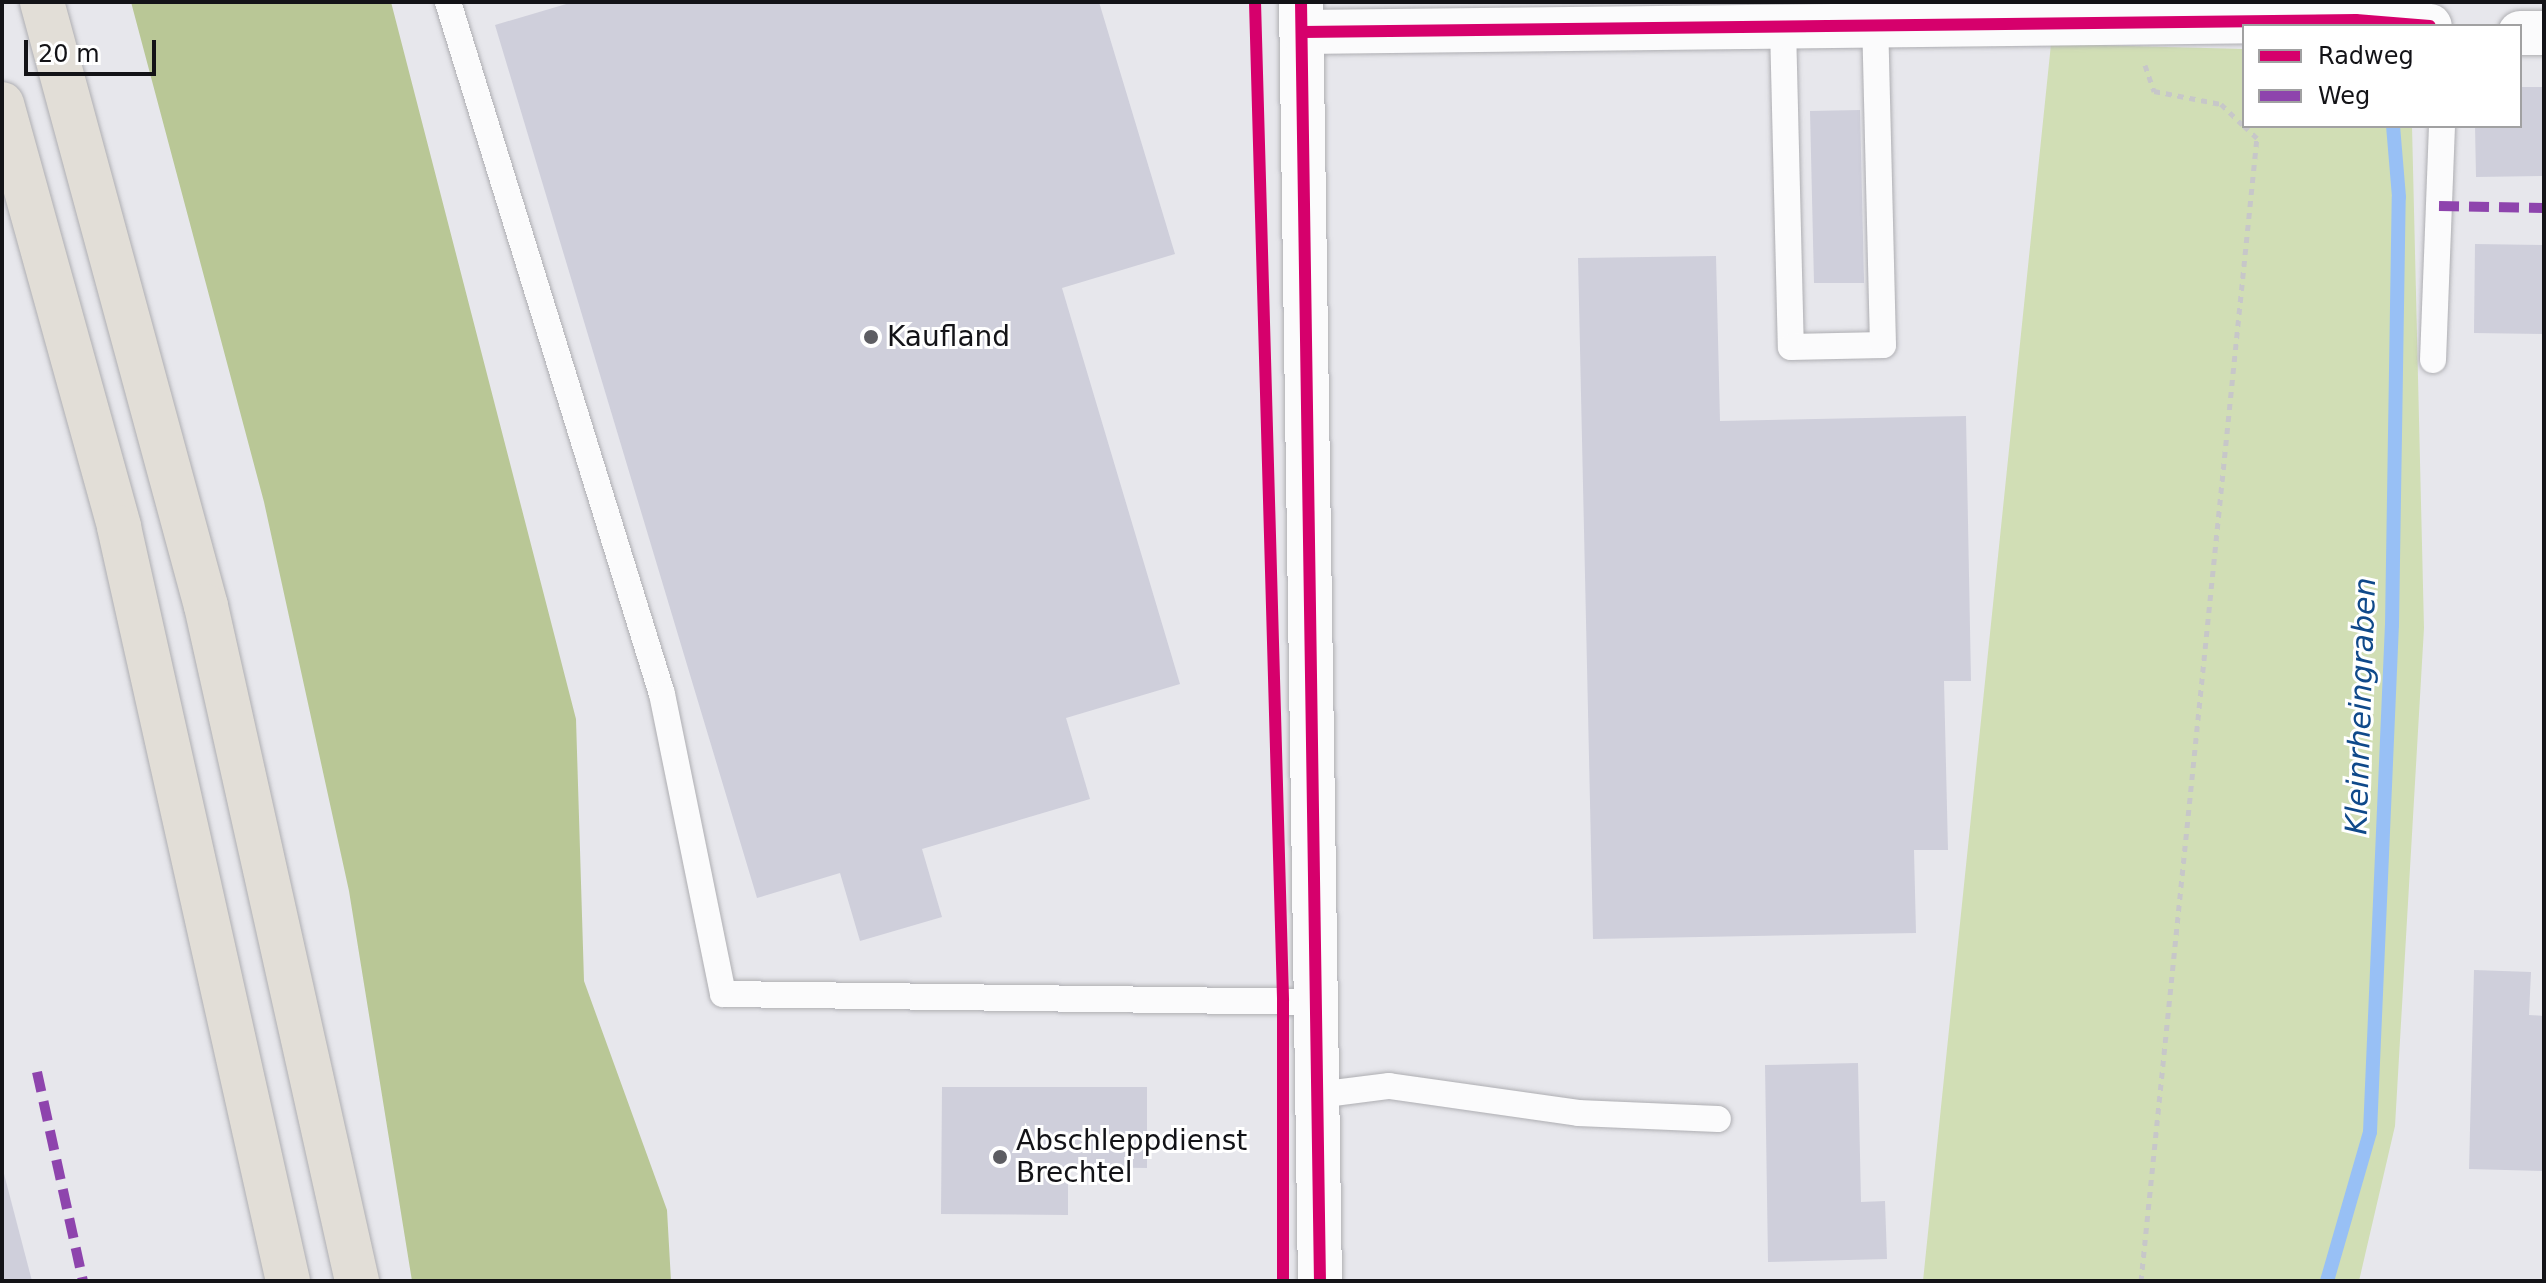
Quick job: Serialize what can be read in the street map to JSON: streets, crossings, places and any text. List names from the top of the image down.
{
  "water": ["Kleinrheingraben"],
  "places": ["Kaufland", "Abschleppdienst Brechtel"],
  "legend": ["Radweg", "Weg"],
  "scale_bar": "20 m"
}
